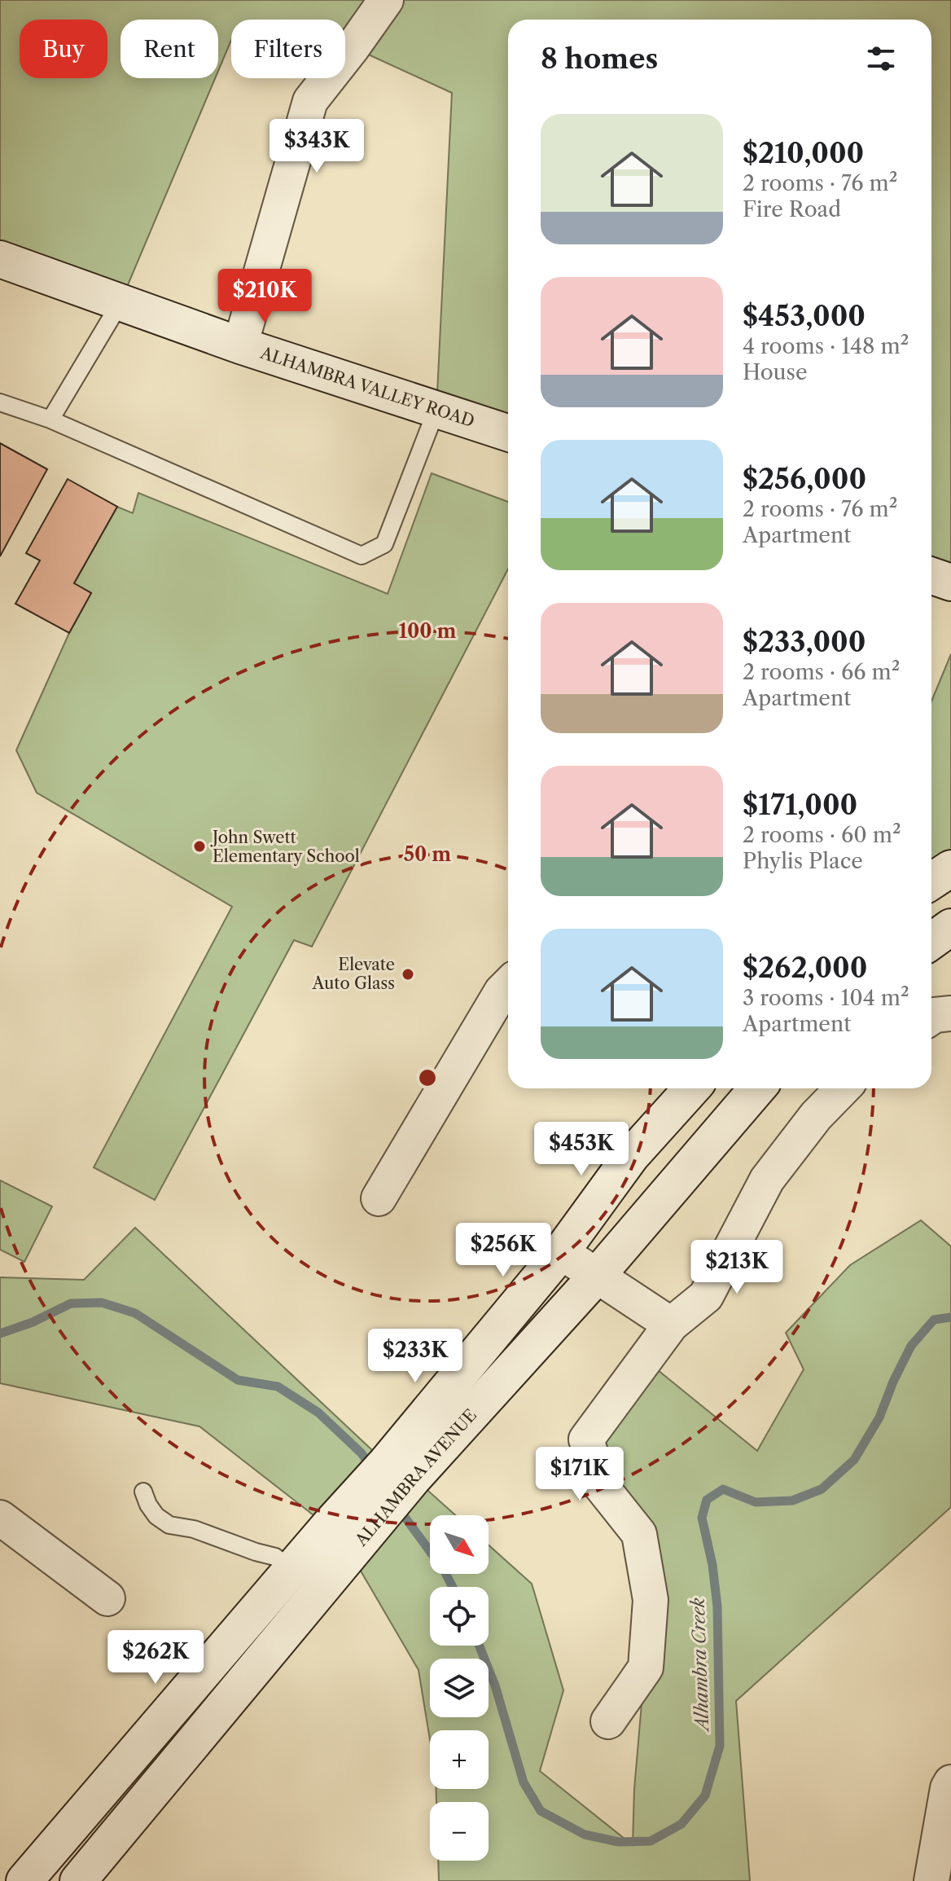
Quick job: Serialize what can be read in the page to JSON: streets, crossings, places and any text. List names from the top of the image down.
{
  "streets": {
    "main road": ["ALHAMBRA VALLEY ROAD", "ALHAMBRA AVENUE"]
  },
  "water": ["Alhambra Creek"],
  "places": ["John Swett Elementary School", "Elevate Auto Glass"],
  "north": "bottom right",
  "page": {
    "chip": ["Buy", "Rent", "Filters"],
    "heading": "8 homes",
    "list": [
      {
        "name": "$210,000",
        "note": "2 rooms · 76 m² · Fire Road"
      },
      {
        "name": "$453,000",
        "note": "4 rooms · 148 m² · House"
      },
      {
        "name": "$256,000",
        "note": "2 rooms · 76 m² · Apartment"
      },
      {
        "name": "$233,000",
        "note": "2 rooms · 66 m² · Apartment"
      },
      {
        "name": "$171,000",
        "note": "2 rooms · 60 m² · Phylis Place"
      },
      {
        "name": "$262,000",
        "note": "3 rooms · 104 m² · Apartment"
      }
    ],
    "price": [
      "$343K",
      "$210K",
      "$453K",
      "$256K",
      "$213K",
      "$233K",
      "$171K",
      "$262K"
    ],
    "map_buttons": ["+", "−"]
  },
  "rings": ["100 m", "50 m"]
}
